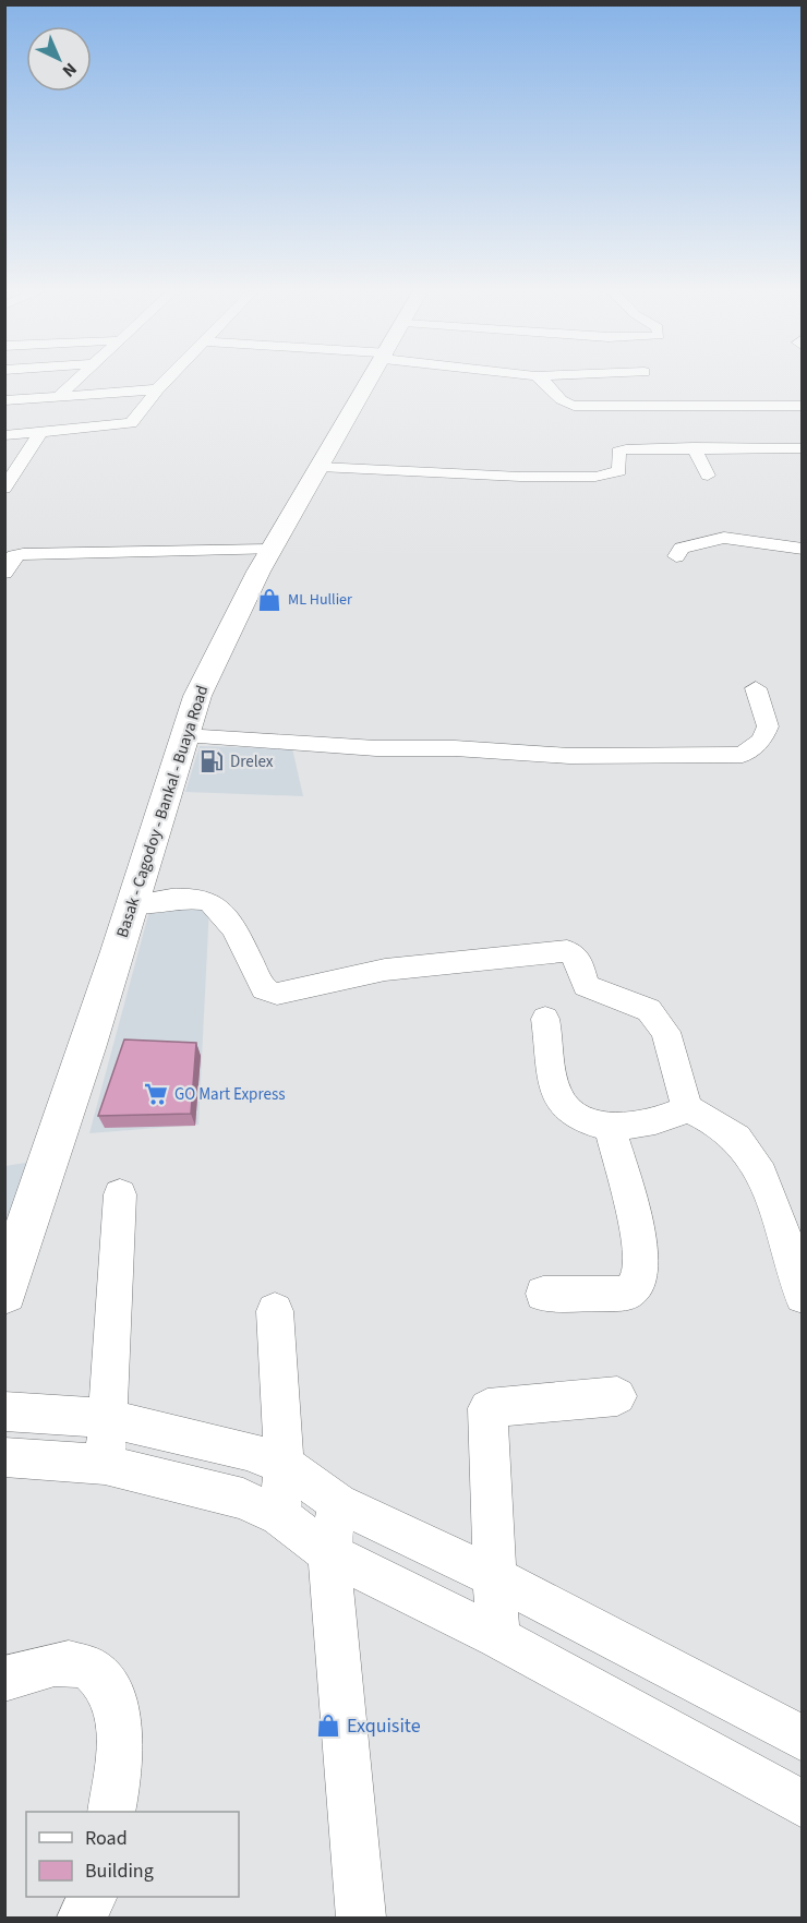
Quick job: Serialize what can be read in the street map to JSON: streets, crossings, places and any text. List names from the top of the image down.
{
  "streets": {
    "street": ["Basak - Cagodoy - Bankal - Buaya Road"]
  },
  "places": {
    "shop": ["ML Hullier", "Exquisite"],
    "fuel station": ["Drelex"],
    "supermarket": ["GO Mart Express"]
  },
  "legend": ["Road", "Building"],
  "north": "bottom right"
}
